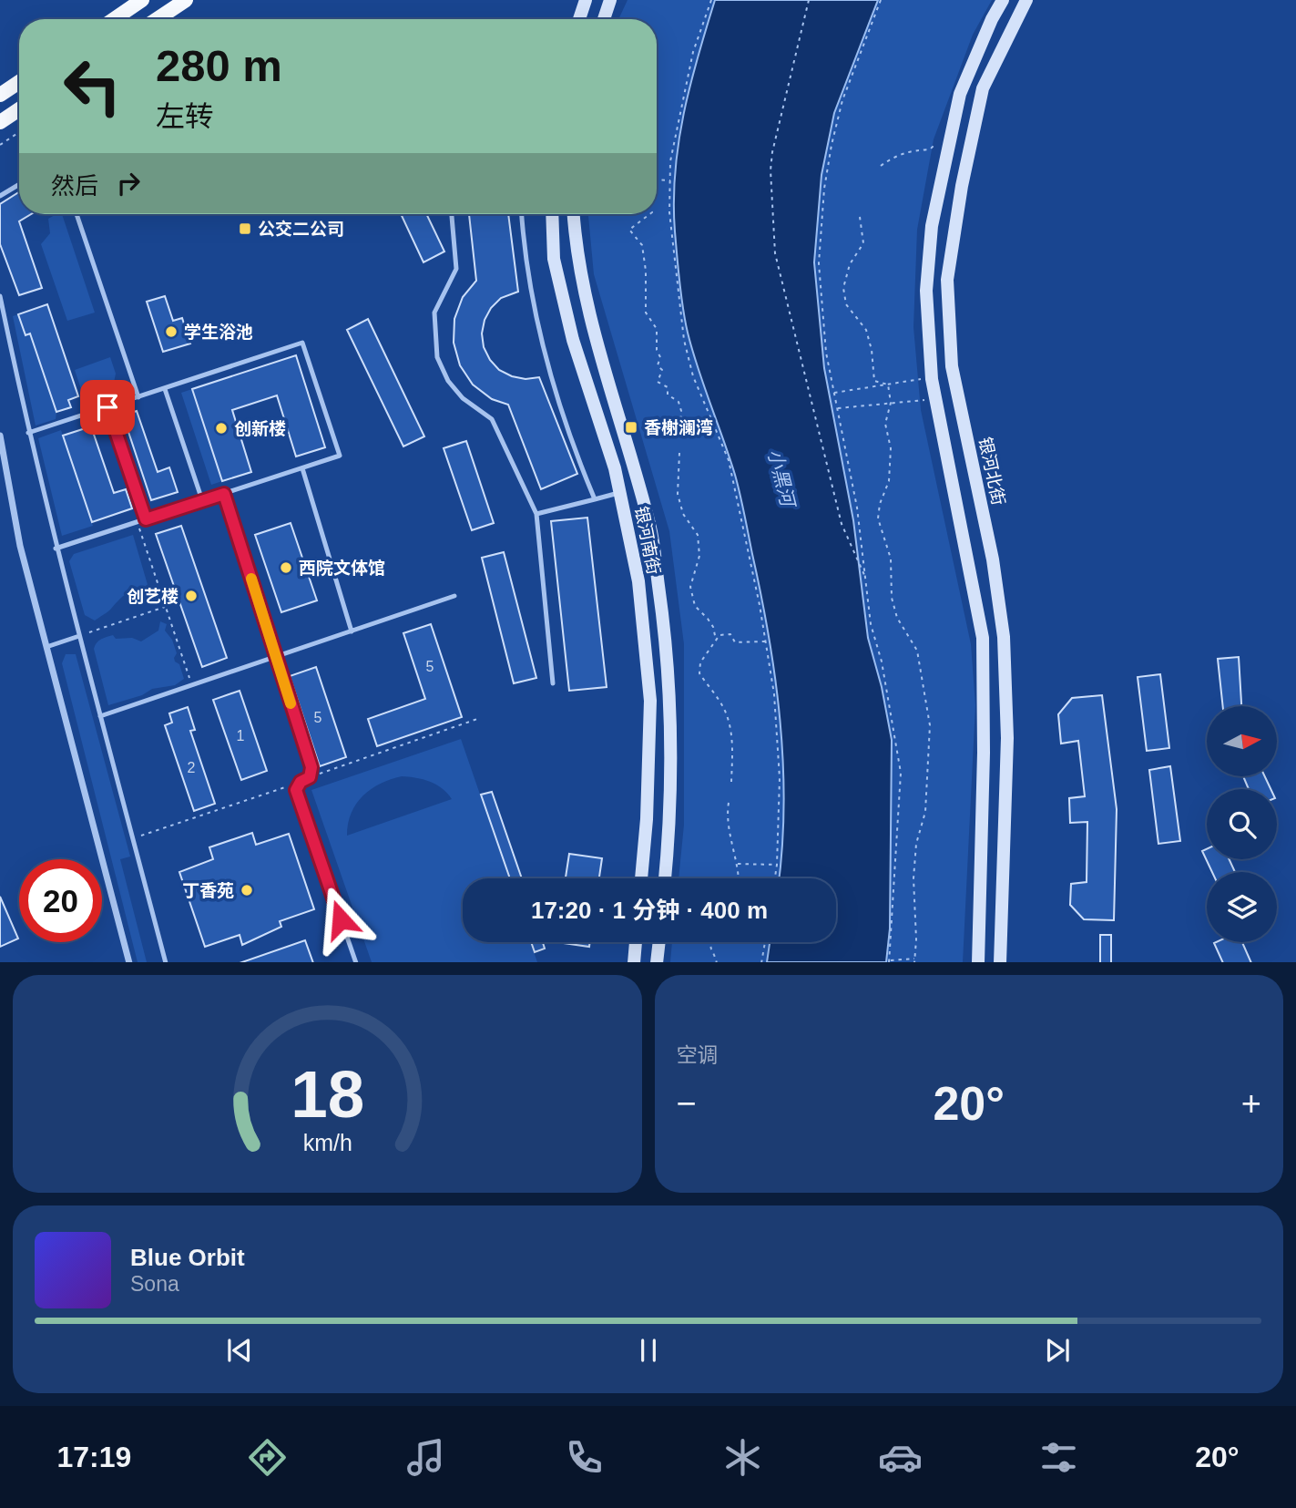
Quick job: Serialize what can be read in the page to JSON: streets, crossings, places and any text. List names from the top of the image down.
{
  "streets": {
    "main road": ["银河北街", "银河南街"]
  },
  "water": ["小黑河"],
  "places": {
    "transit": ["公交二公司", "香榭澜湾"],
    "other": [
      "学生浴池",
      "创新楼",
      "西院文体馆",
      "创艺楼",
      "丁香苑"
    ]
  },
  "house_numbers": [
    "5",
    "5",
    "1",
    "2"
  ],
  "north": "right",
  "page": {
    "turn": ["280 m", "左转"],
    "then": "然后",
    "limit": "20",
    "trip": "17:20 · 1 分钟 · 400 m",
    "tile": "空调",
    "heat": ["−", "20°", "+"],
    "song": ["Blue Orbit", "Sona"],
    "tabs": ["17:19", "20°"],
    "gauge": ["18", "km/h"]
  }
}
